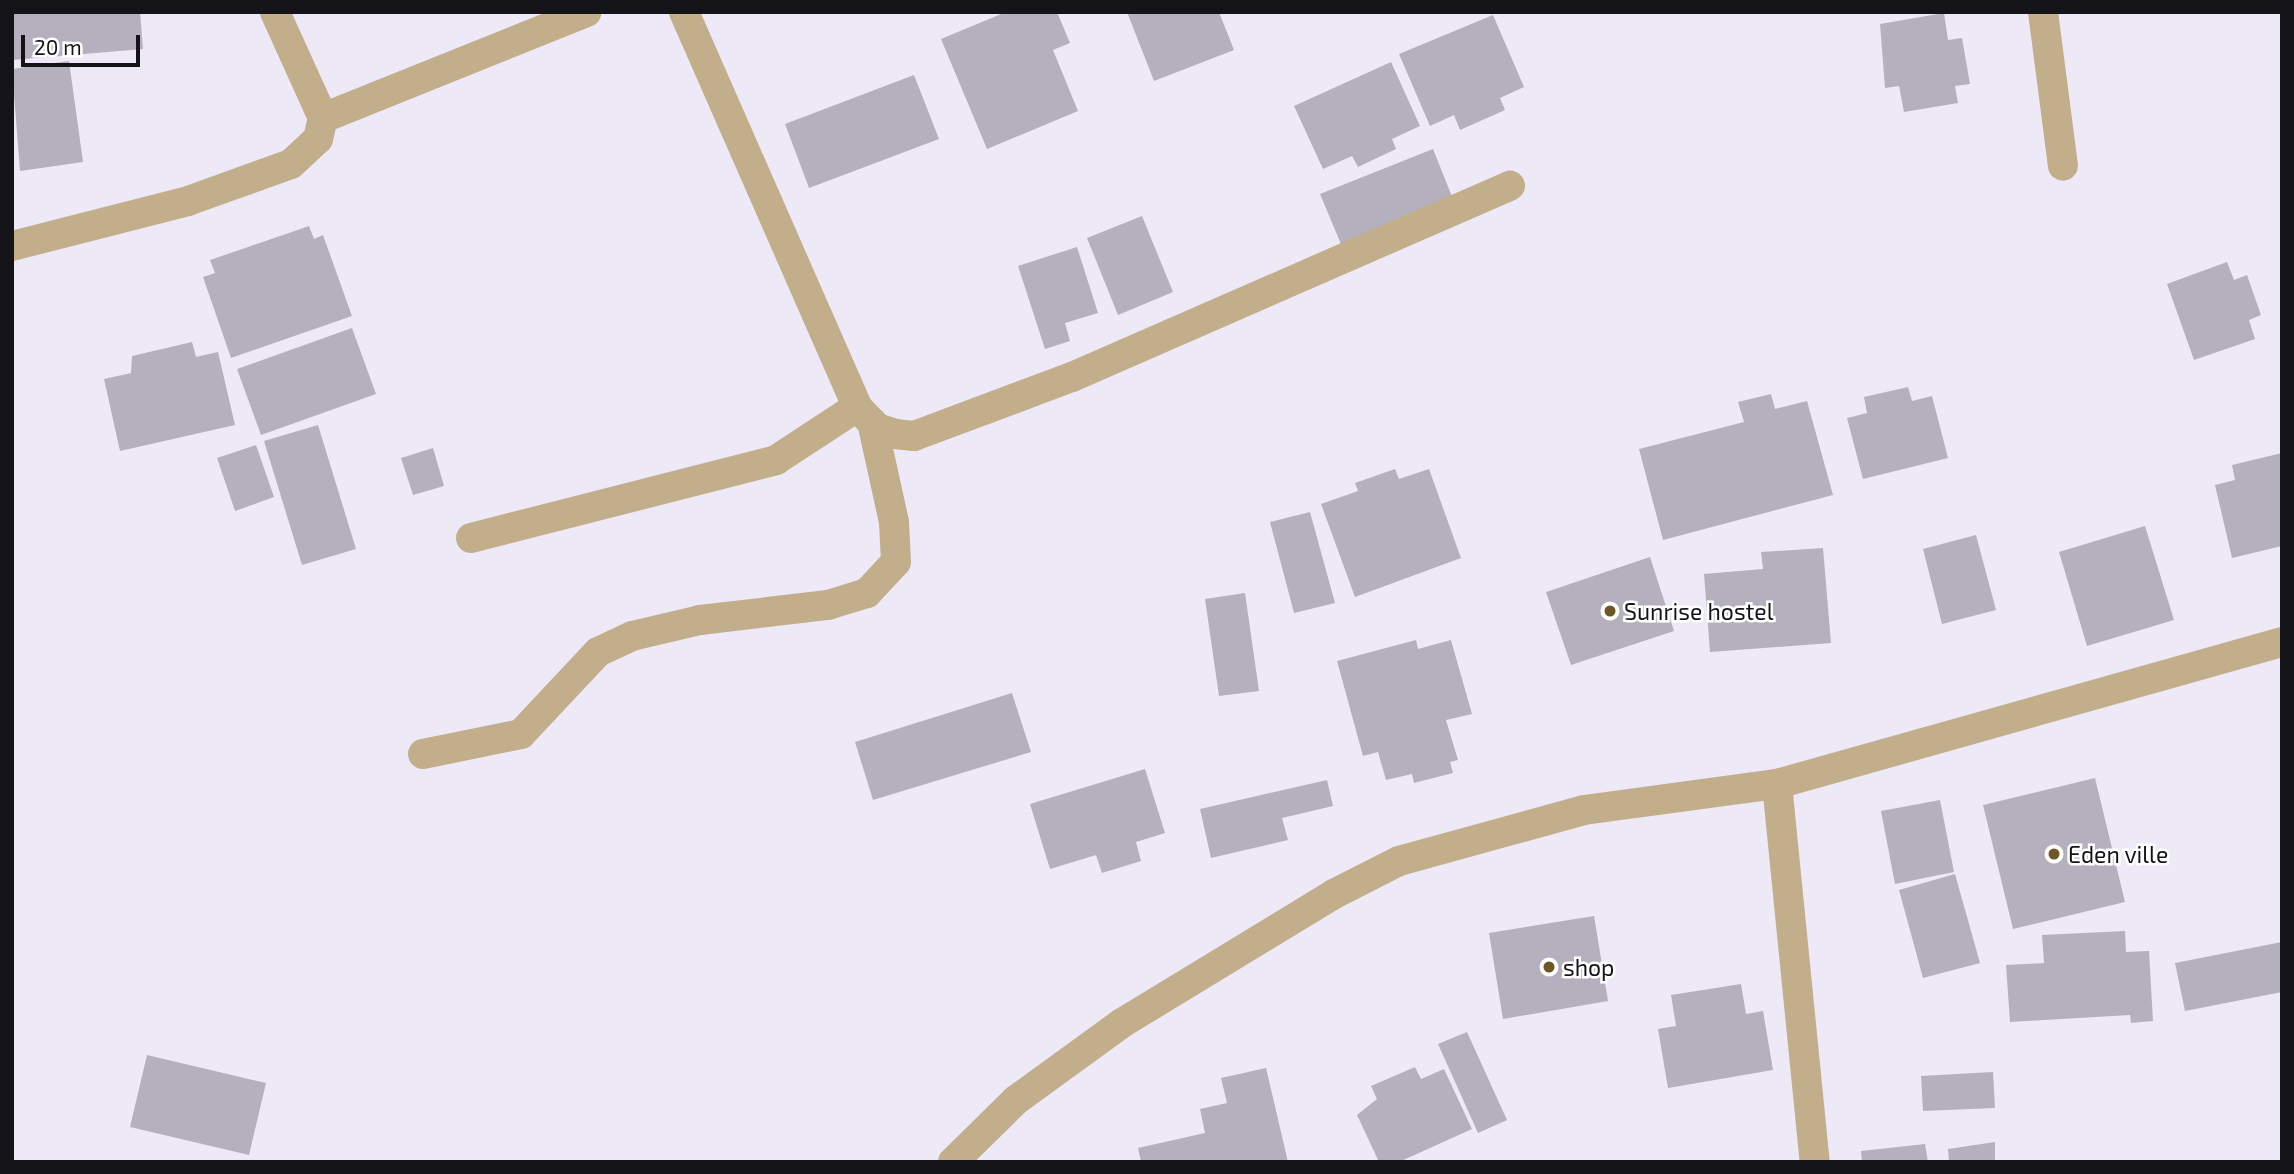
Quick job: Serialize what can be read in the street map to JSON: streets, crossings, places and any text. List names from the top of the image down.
{
  "places": ["Sunrise hostel", "Eden ville", "shop"],
  "scale_bar": "20 m"
}
